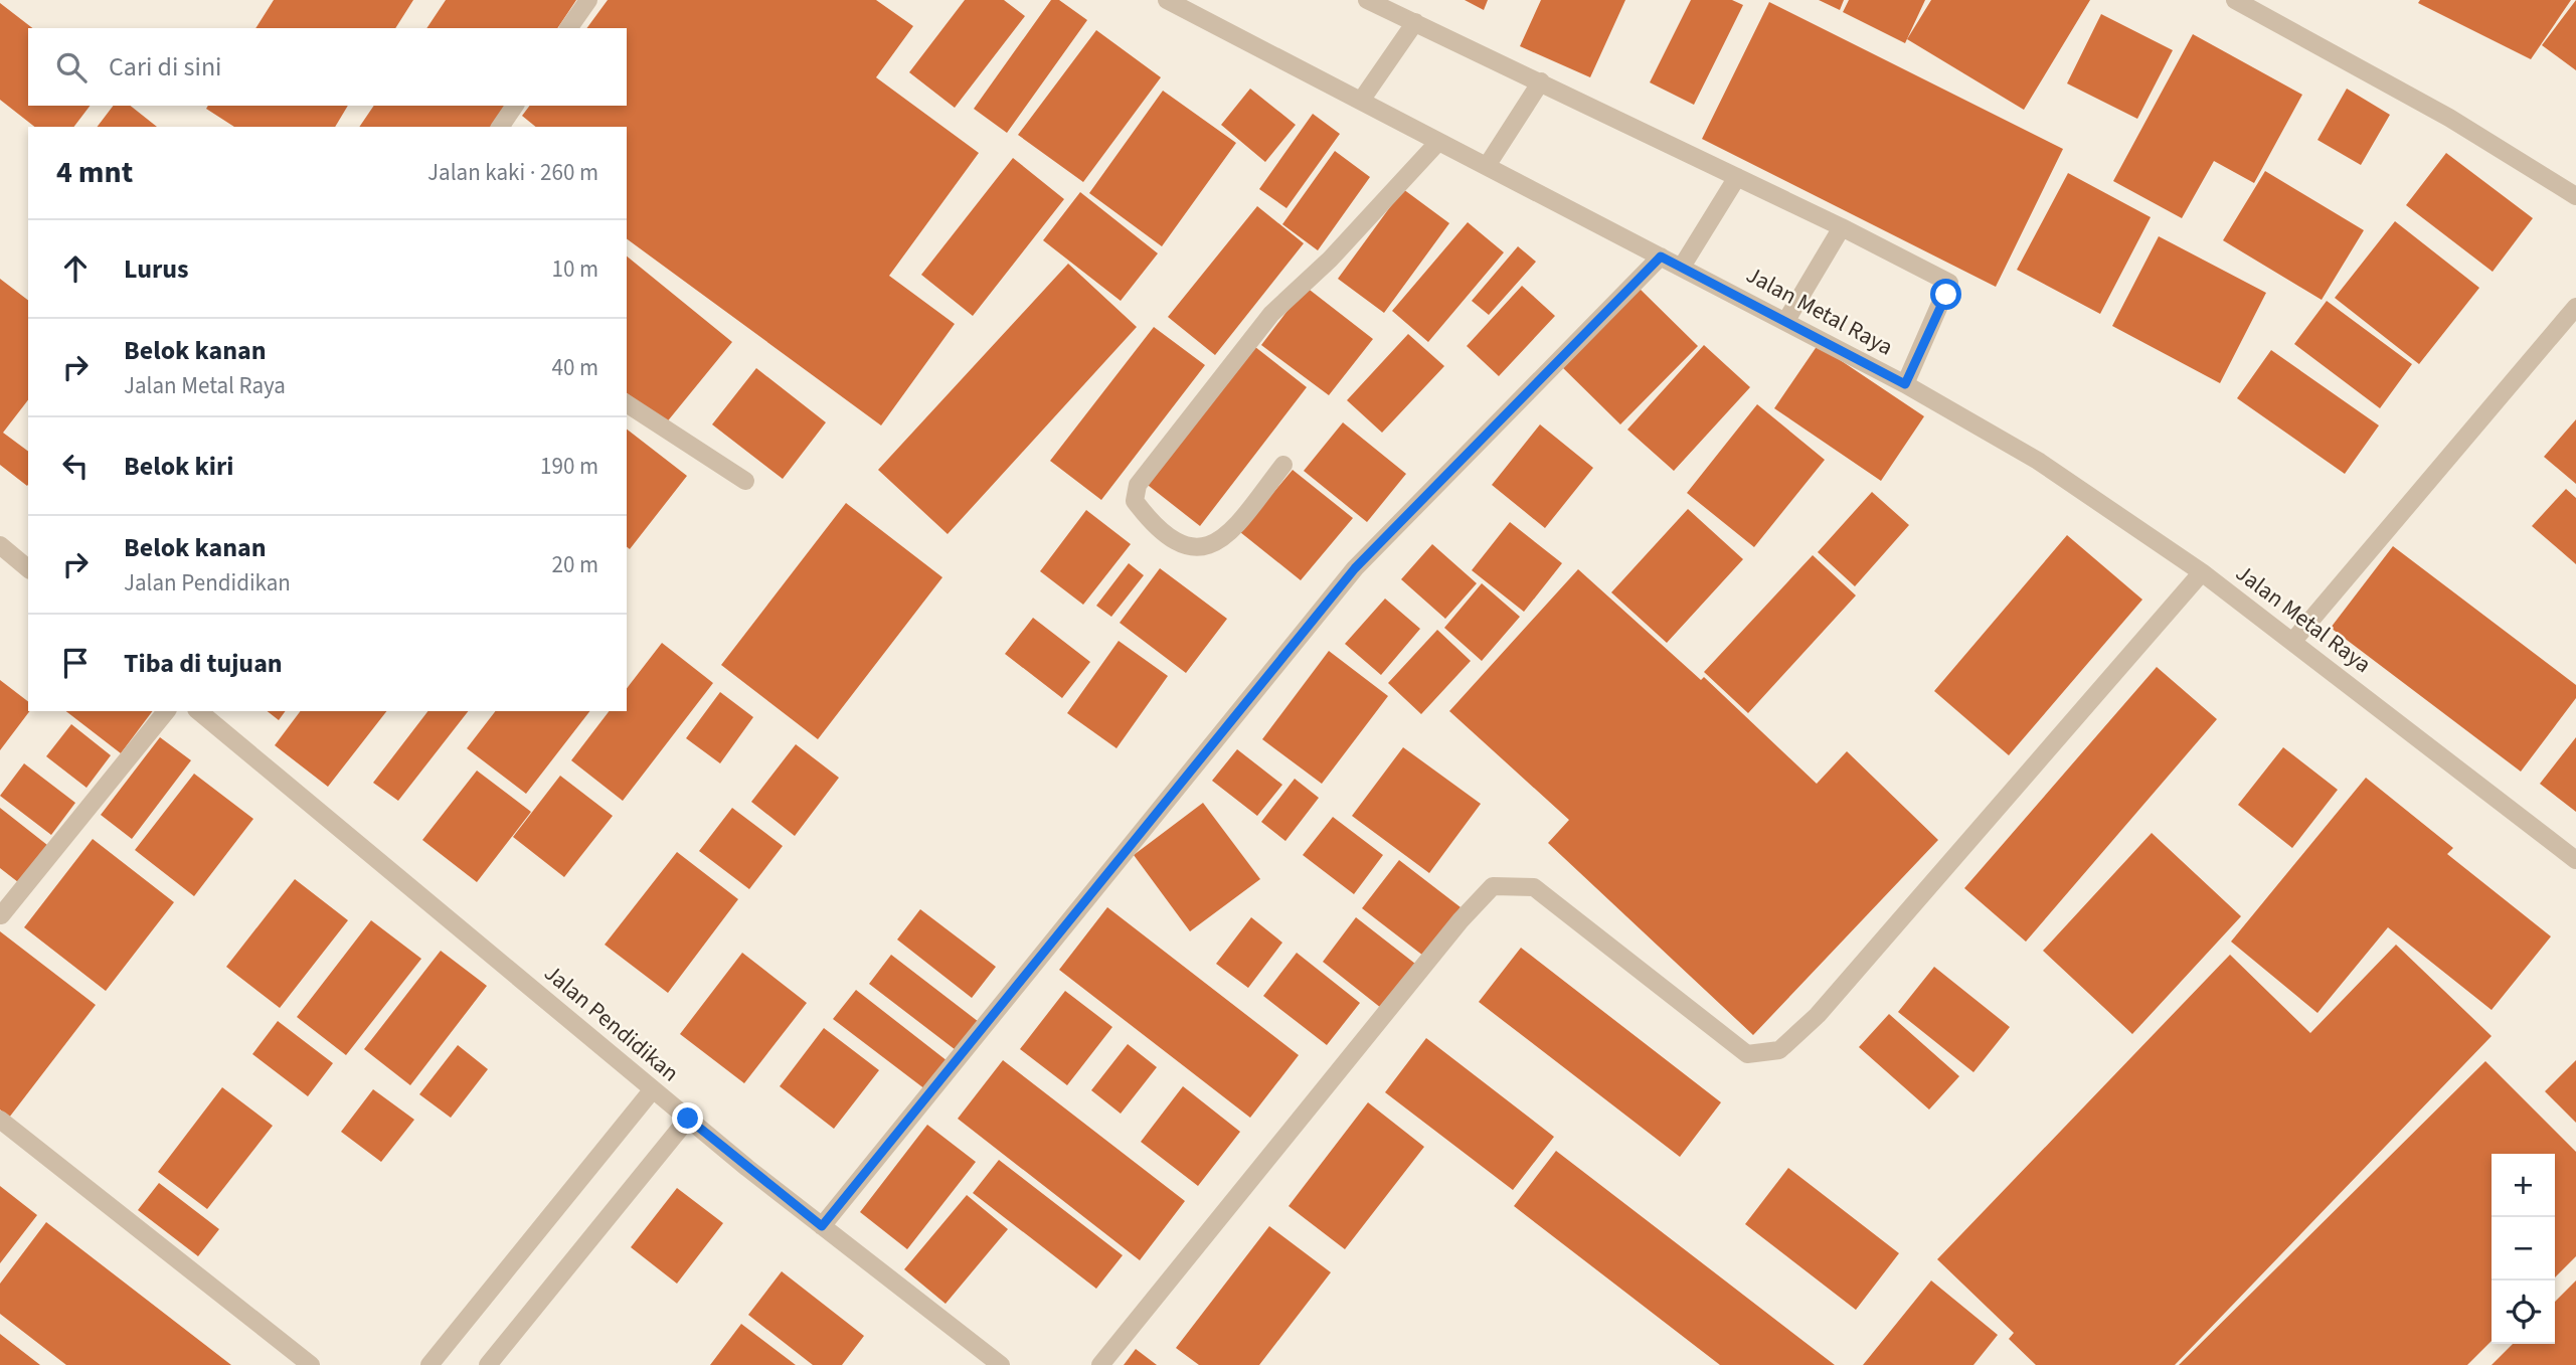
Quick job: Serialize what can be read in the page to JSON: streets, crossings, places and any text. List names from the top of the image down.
{
  "streets": {
    "street": ["Jalan Metal Raya", "Jalan Pendidikan"]
  },
  "page": {
    "search": "Cari di sini",
    "heading": ["4 mnt", "Jalan kaki · 260 m"],
    "list": [
      ["Lurus", "10 m"],
      ["Belok kanan", "Jalan Metal Raya", "40 m"],
      ["Belok kiri", "190 m"],
      ["Belok kanan", "Jalan Pendidikan", "20 m"],
      "Tiba di tujuan"
    ],
    "map_buttons": ["+", "−"]
  }
}
